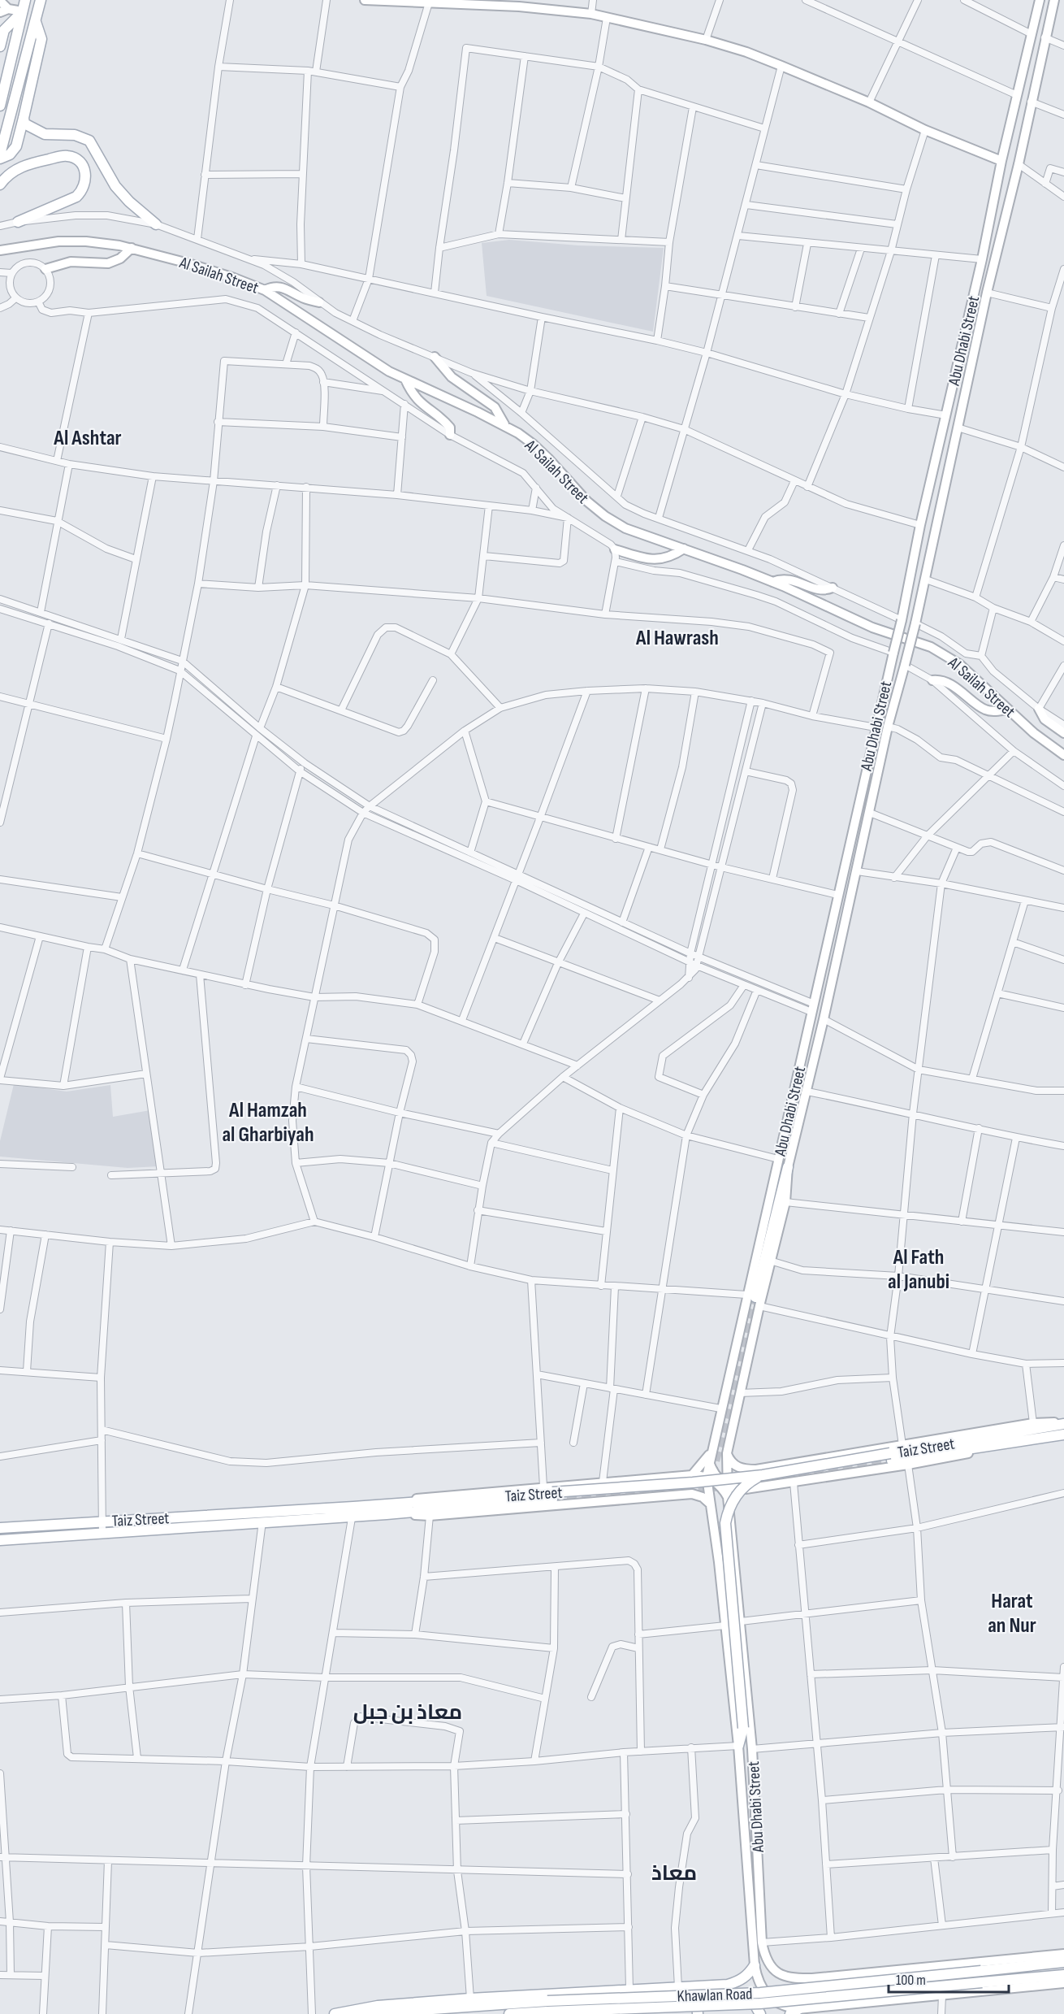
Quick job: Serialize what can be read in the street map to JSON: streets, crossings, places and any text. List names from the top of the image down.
{
  "streets": {
    "main road": [
      "Al Sailah Street",
      "Abu Dhabi Street",
      "Taiz Street",
      "Khawlan Road"
    ]
  },
  "districts": [
    "Al Ashtar",
    "Al Hawrash",
    "Al Hamzah al Gharbiyah",
    "Al Fath al Janubi",
    "Harat an Nur",
    "معاذ بن جبل",
    "معاذ"
  ],
  "scale_bar": "100 m"
}
